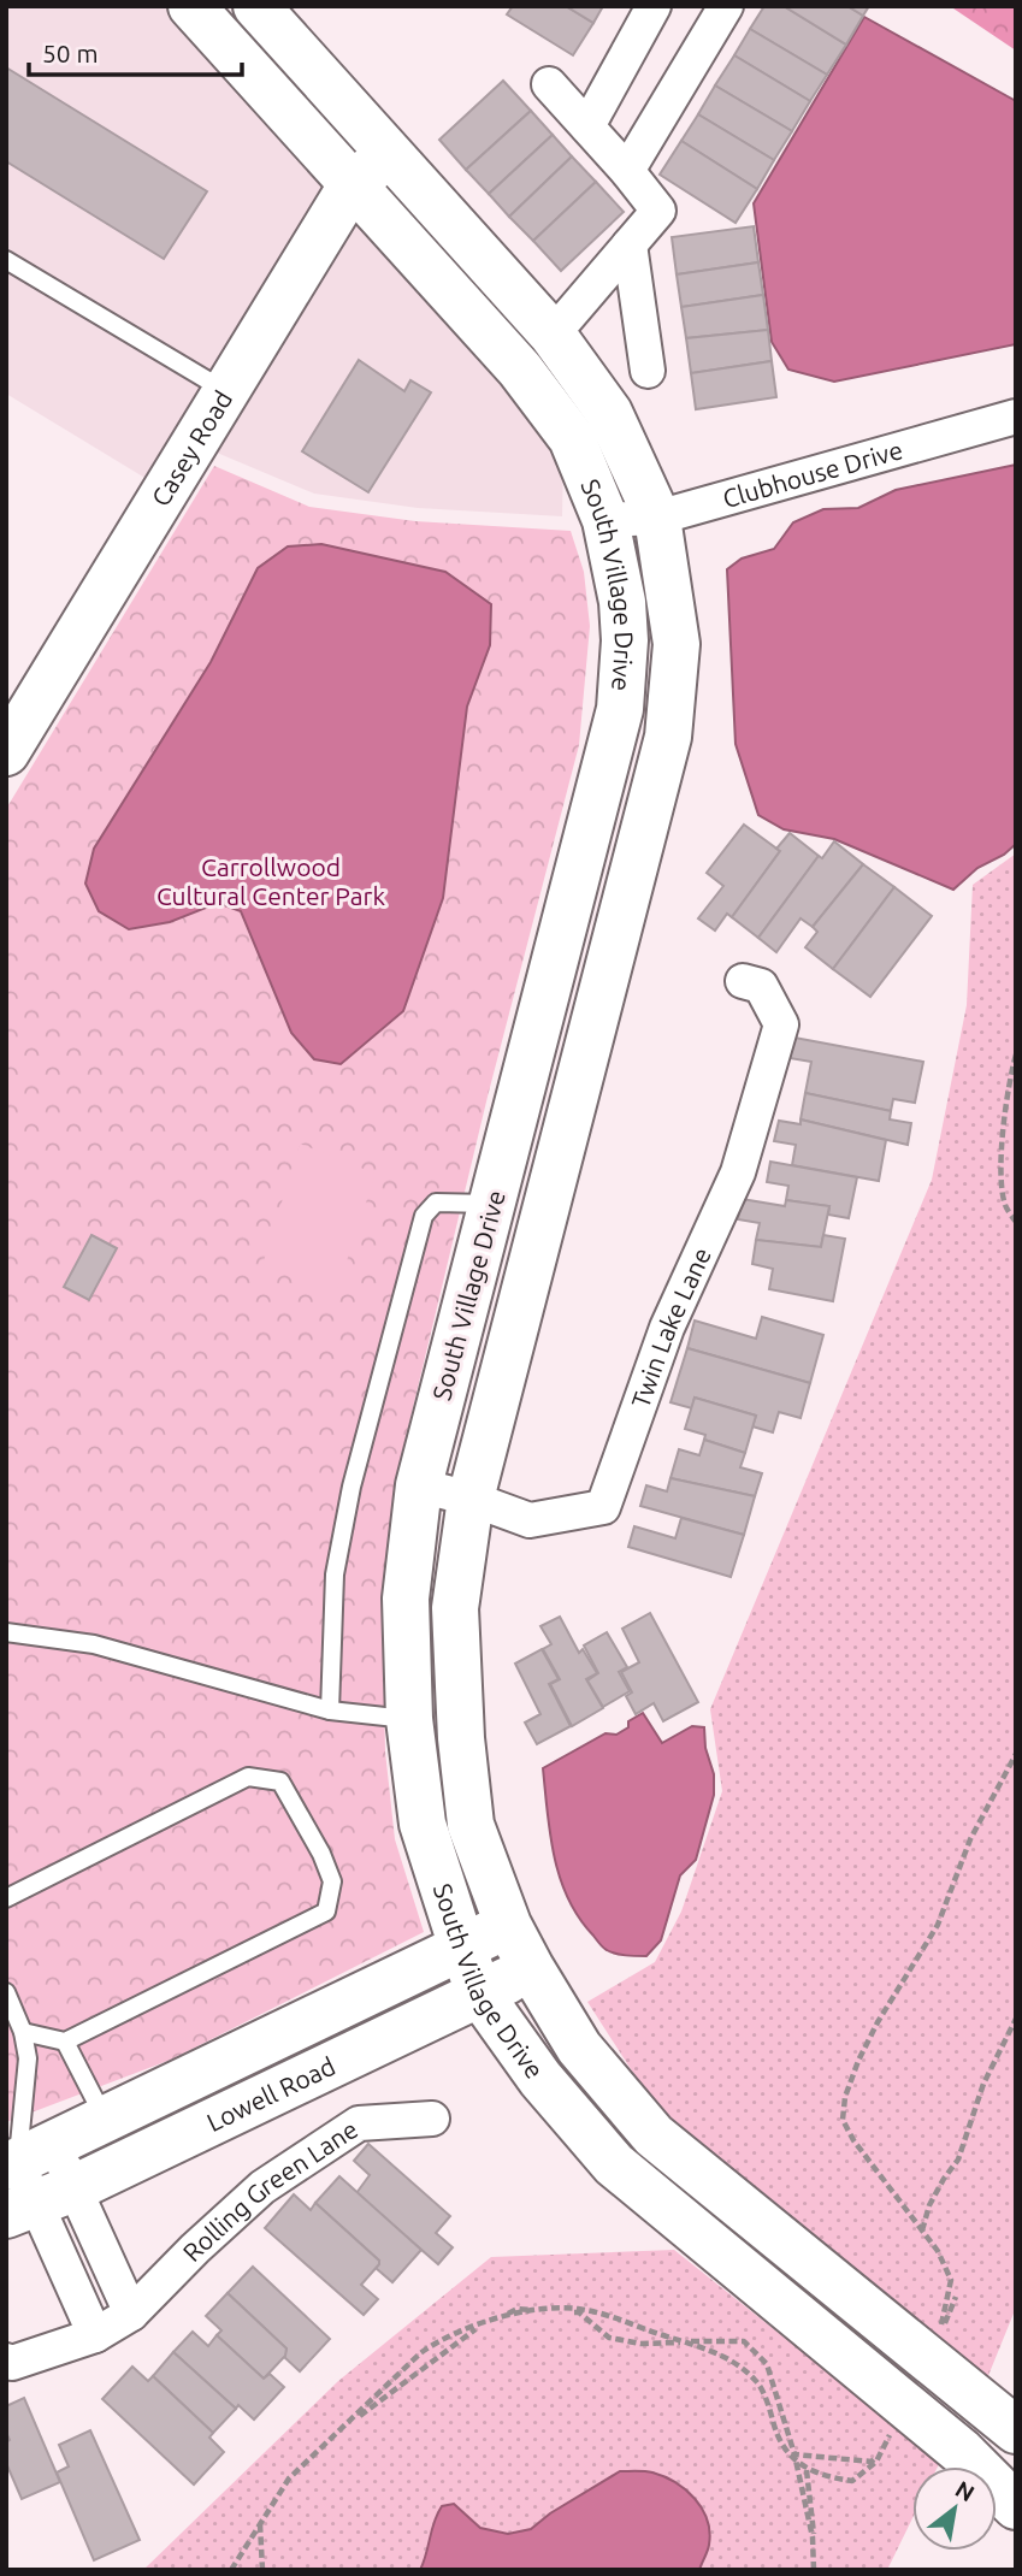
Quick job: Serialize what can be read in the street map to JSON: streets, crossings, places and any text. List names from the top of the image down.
{
  "streets": {
    "street": [
      "Casey Road",
      "Clubhouse Drive",
      "South Village Drive",
      "Twin Lake Lane",
      "Lowell Road",
      "Rolling Green Lane"
    ]
  },
  "crossings": [
    ["Casey Road", "South Village Drive"],
    ["Clubhouse Drive", "South Village Drive"],
    ["South Village Drive", "Twin Lake Lane"],
    ["South Village Drive", "Lowell Road"]
  ],
  "parks": ["Carrollwood Cultural Center Park"],
  "scale_bar": "50 m",
  "north": "top right"
}
